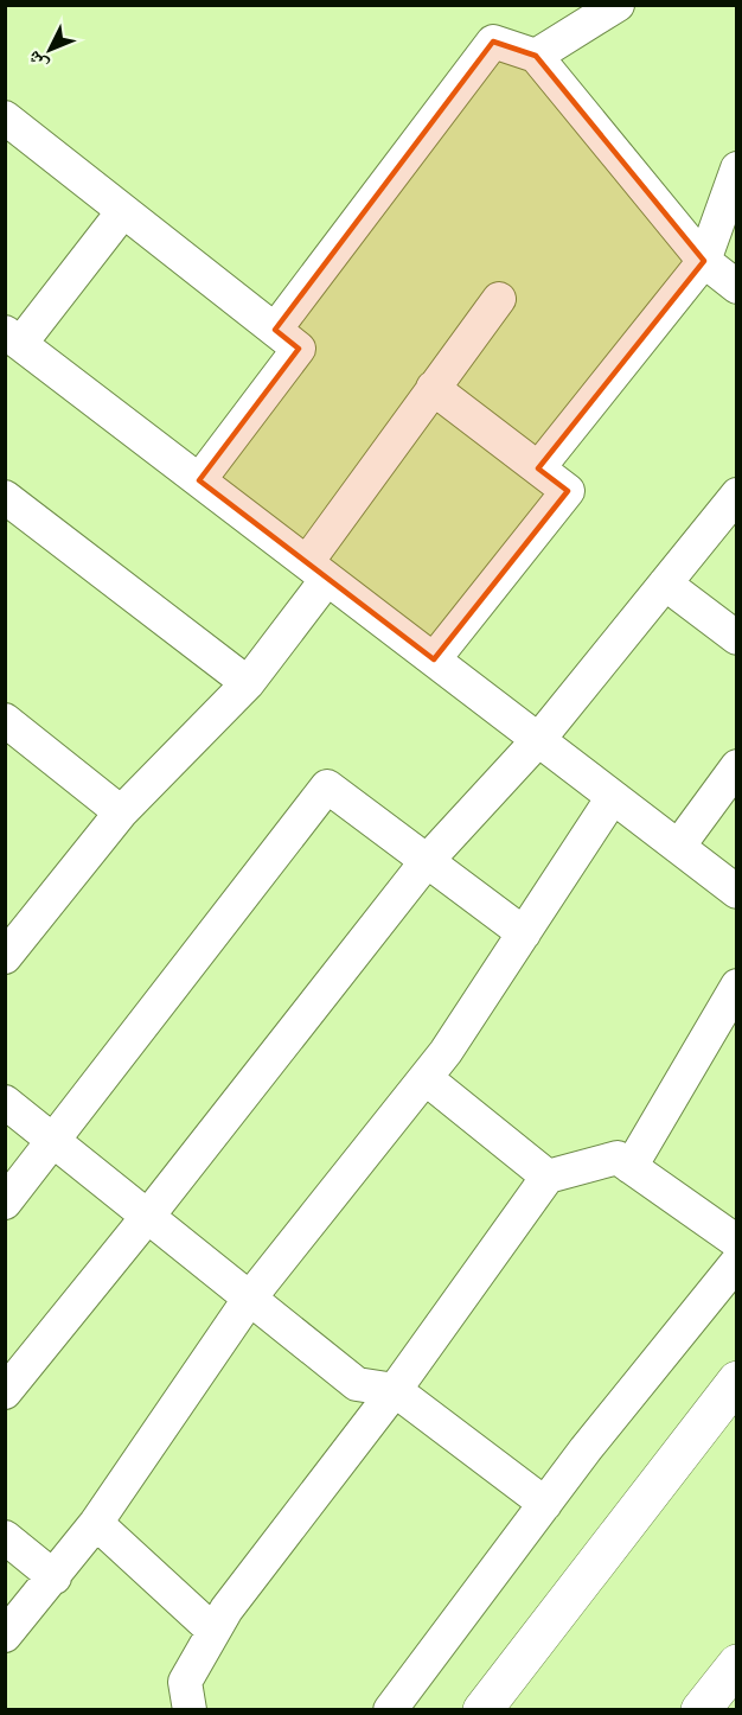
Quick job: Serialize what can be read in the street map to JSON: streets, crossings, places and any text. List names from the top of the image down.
{
  "north": "bottom left"
}
